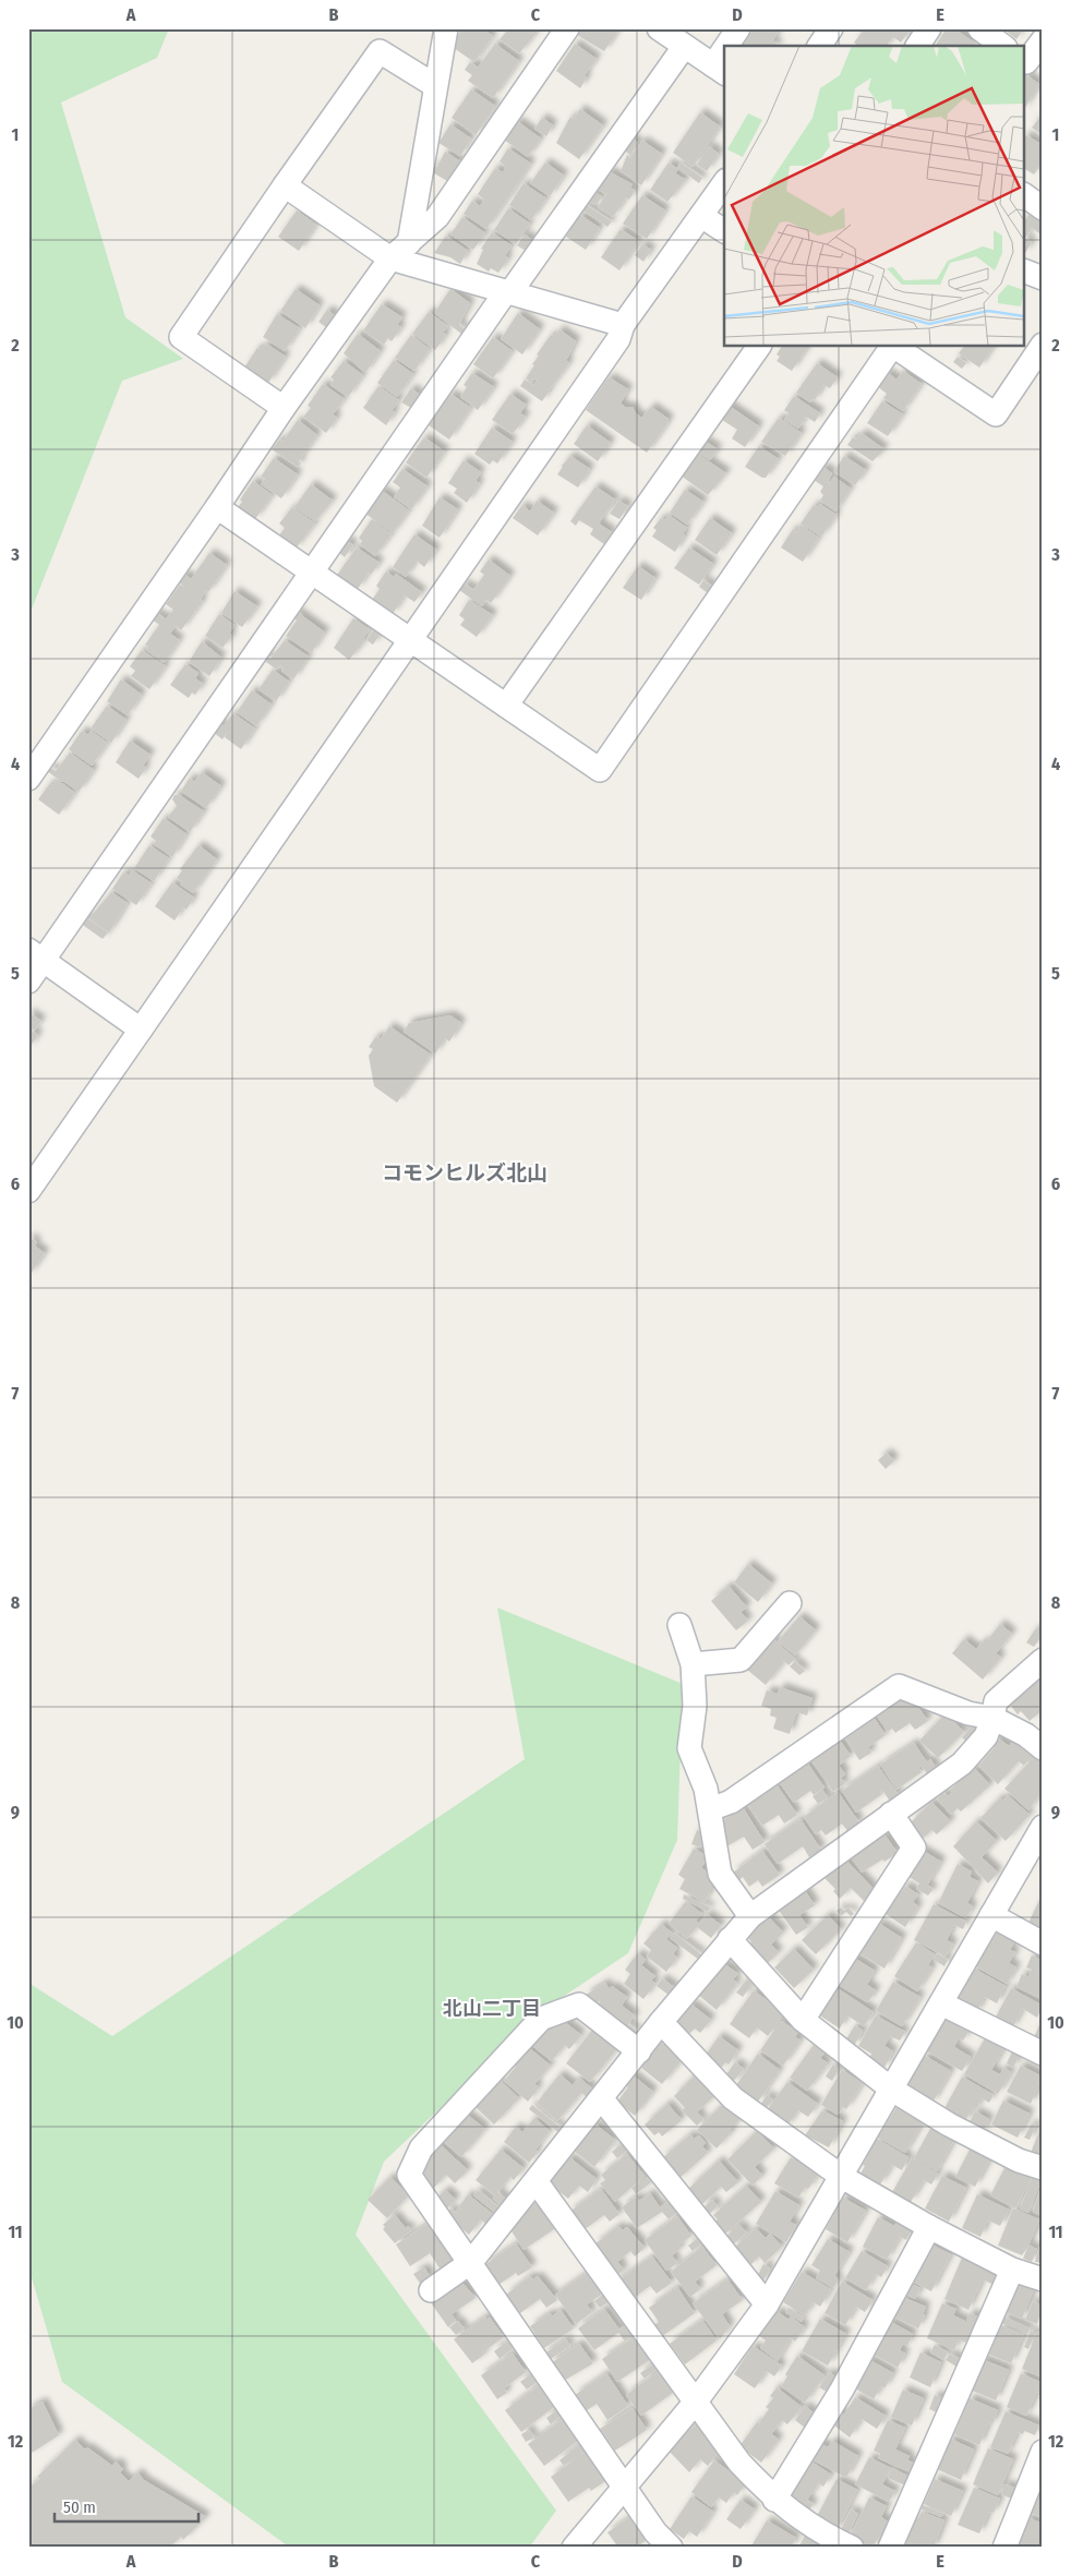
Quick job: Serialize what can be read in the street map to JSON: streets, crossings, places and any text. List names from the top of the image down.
{
  "districts": ["コモンヒルズ北山", "北山二丁目"],
  "scale_bar": "50 m",
  "grid": {
    "columns": [
      "A",
      "B",
      "C",
      "D",
      "E"
    ],
    "rows": [
      "1",
      "2",
      "3",
      "4",
      "5",
      "6",
      "7",
      "8",
      "9",
      "10",
      "11",
      "12"
    ]
  }
}
